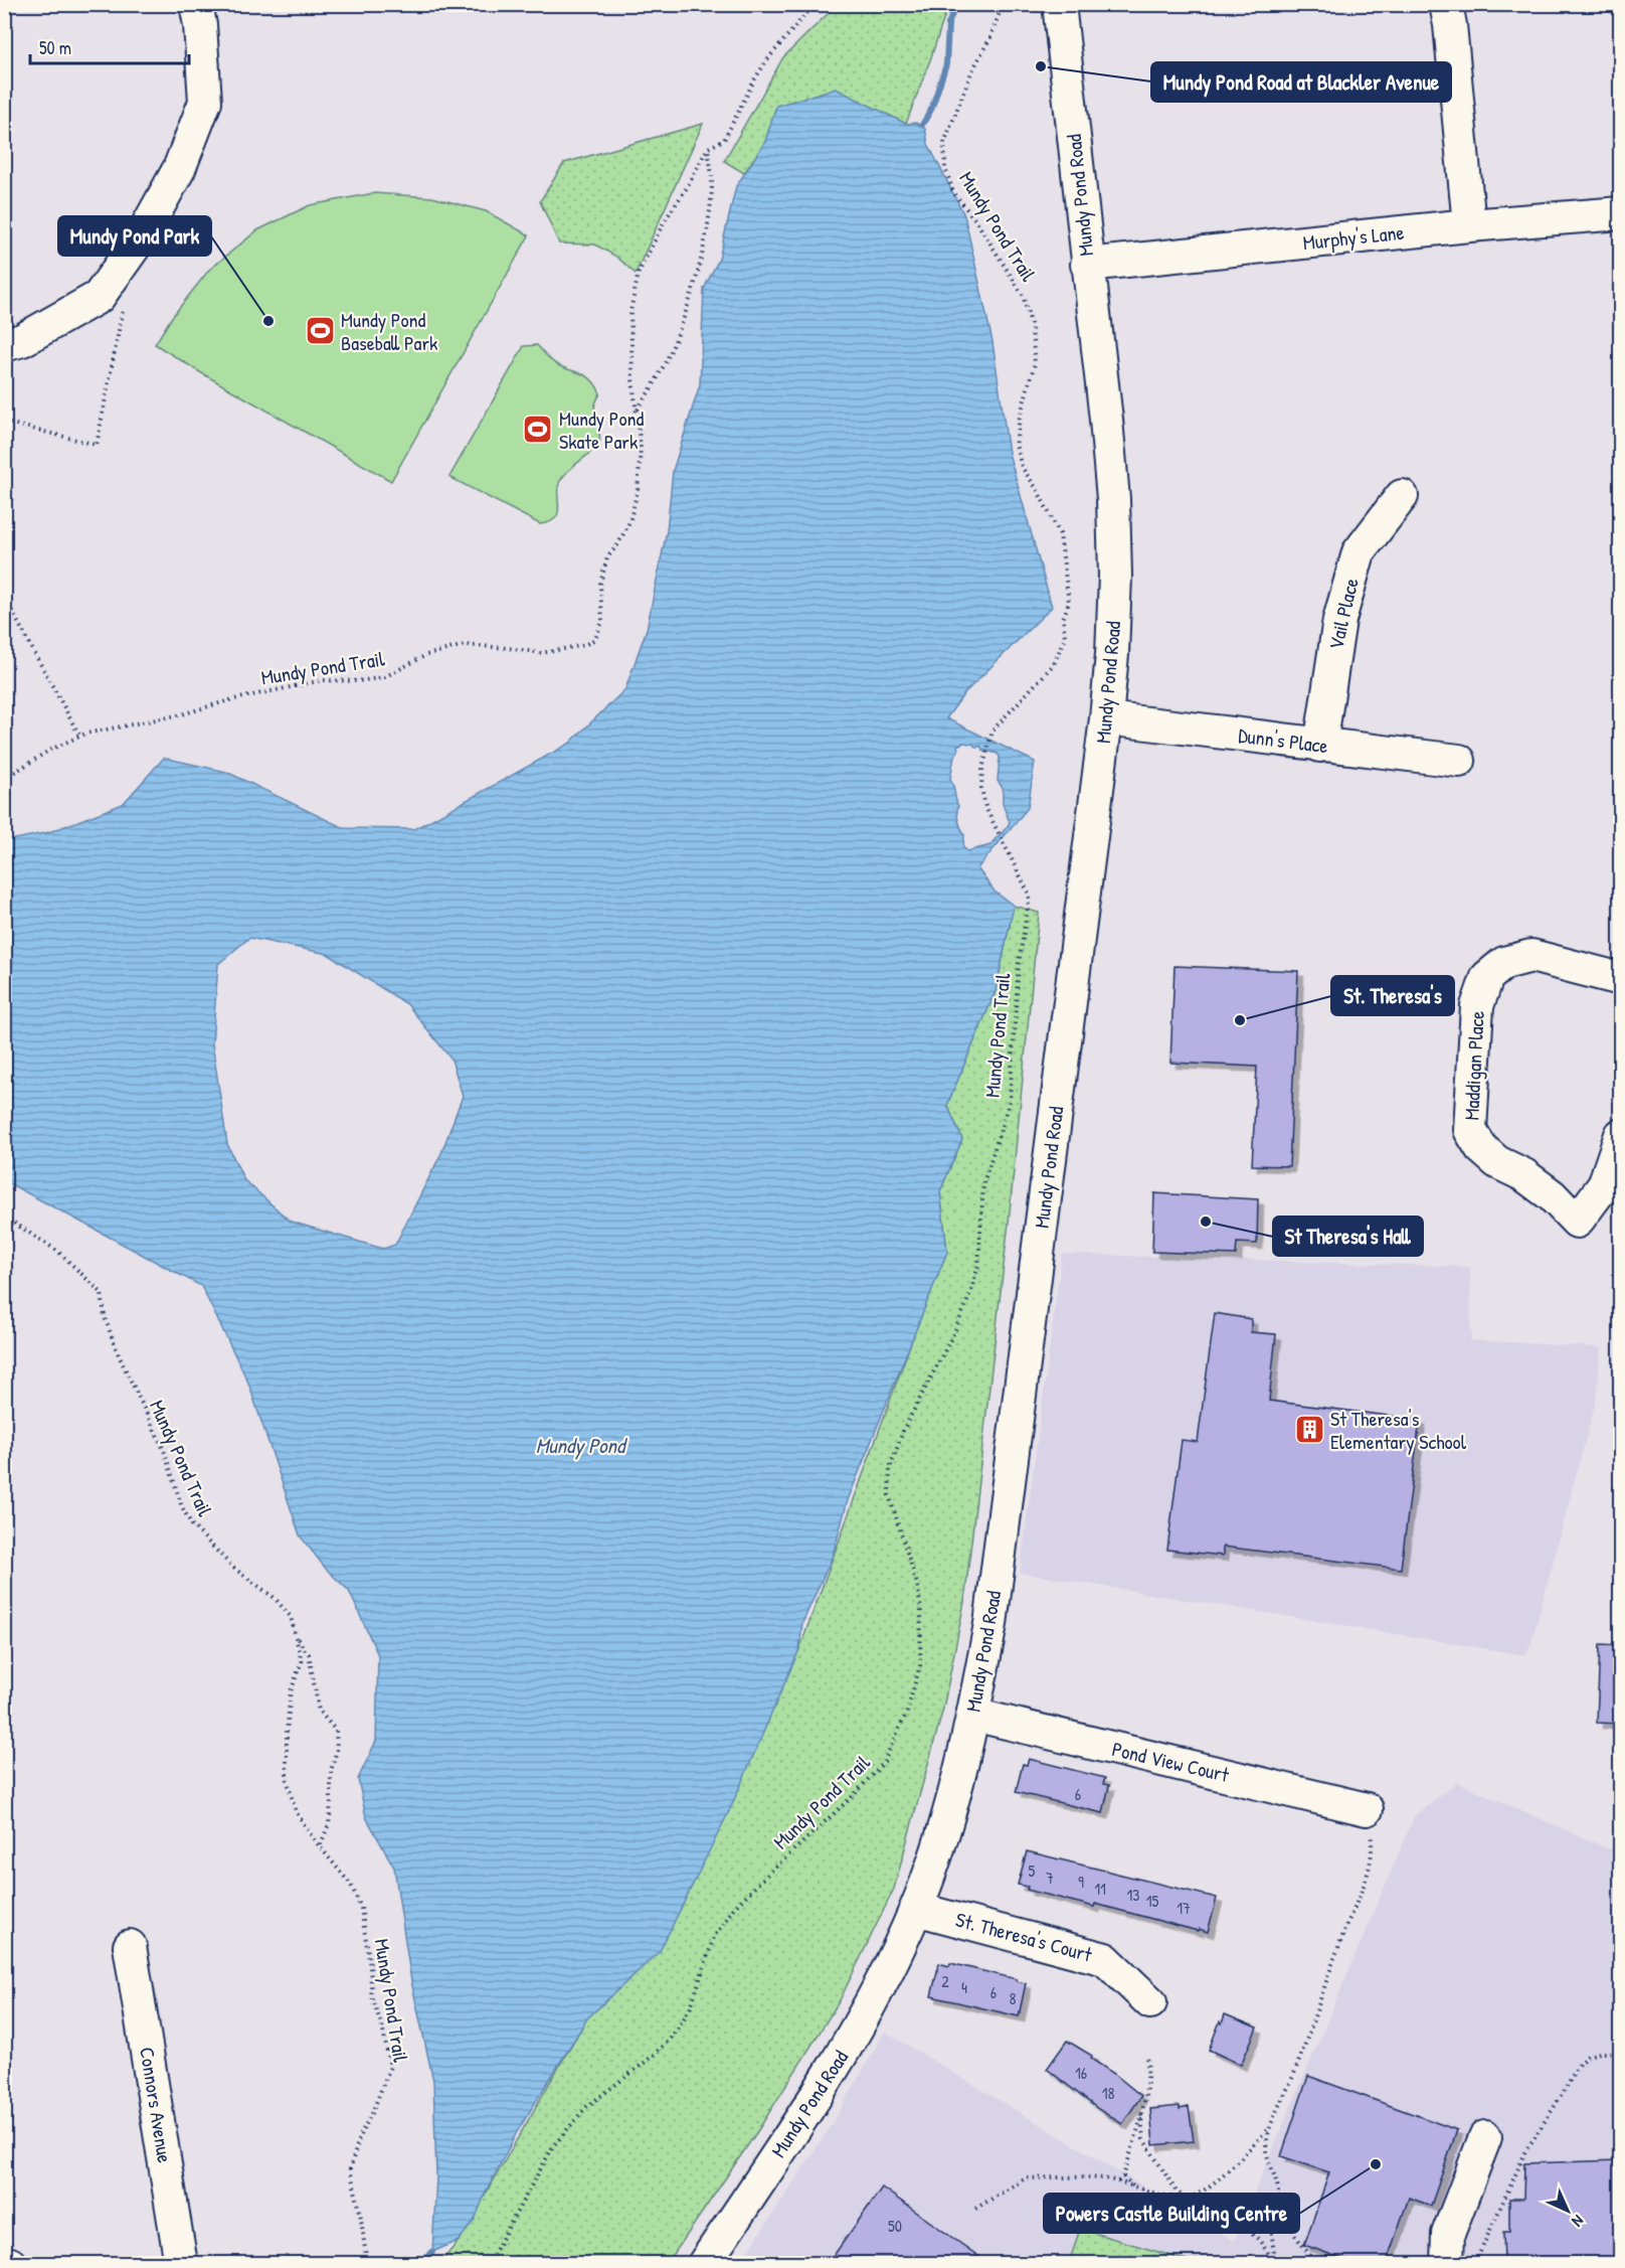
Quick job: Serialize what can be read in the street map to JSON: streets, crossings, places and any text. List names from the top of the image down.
{
  "streets": {
    "street": [
      "Mundy Pond Road",
      "Murphy's Lane",
      "Vail Place",
      "Dunn's Place",
      "Maddigan Place",
      "Pond View Court",
      "St. Theresa's Court",
      "Connors Avenue"
    ],
    "path": ["Mundy Pond Trail"]
  },
  "crossings": [
    ["Mundy Pond Road", "Murphy's Lane"],
    ["Mundy Pond Road", "Dunn's Place"],
    ["Mundy Pond Road", "Pond View Court"],
    ["Mundy Pond Road", "St. Theresa's Court"],
    ["Vail Place", "Dunn's Place"]
  ],
  "water": ["Mundy Pond"],
  "places": {
    "other": [
      "Mundy Pond Road at Blackler Avenue",
      "Mundy Pond Park",
      "St. Theresa's",
      "St Theresa's Hall",
      "Powers Castle Building Centre"
    ],
    "sports": ["Mundy Pond Baseball Park", "Mundy Pond Skate Park"],
    "building": ["St Theresa's Elementary School"]
  },
  "house_numbers": [
    "6",
    "5",
    "7",
    "9",
    "11",
    "13",
    "15",
    "17",
    "2",
    "4",
    "6",
    "8",
    "16",
    "18",
    "50"
  ],
  "scale_bar": "50 m",
  "north": "bottom right"
}
